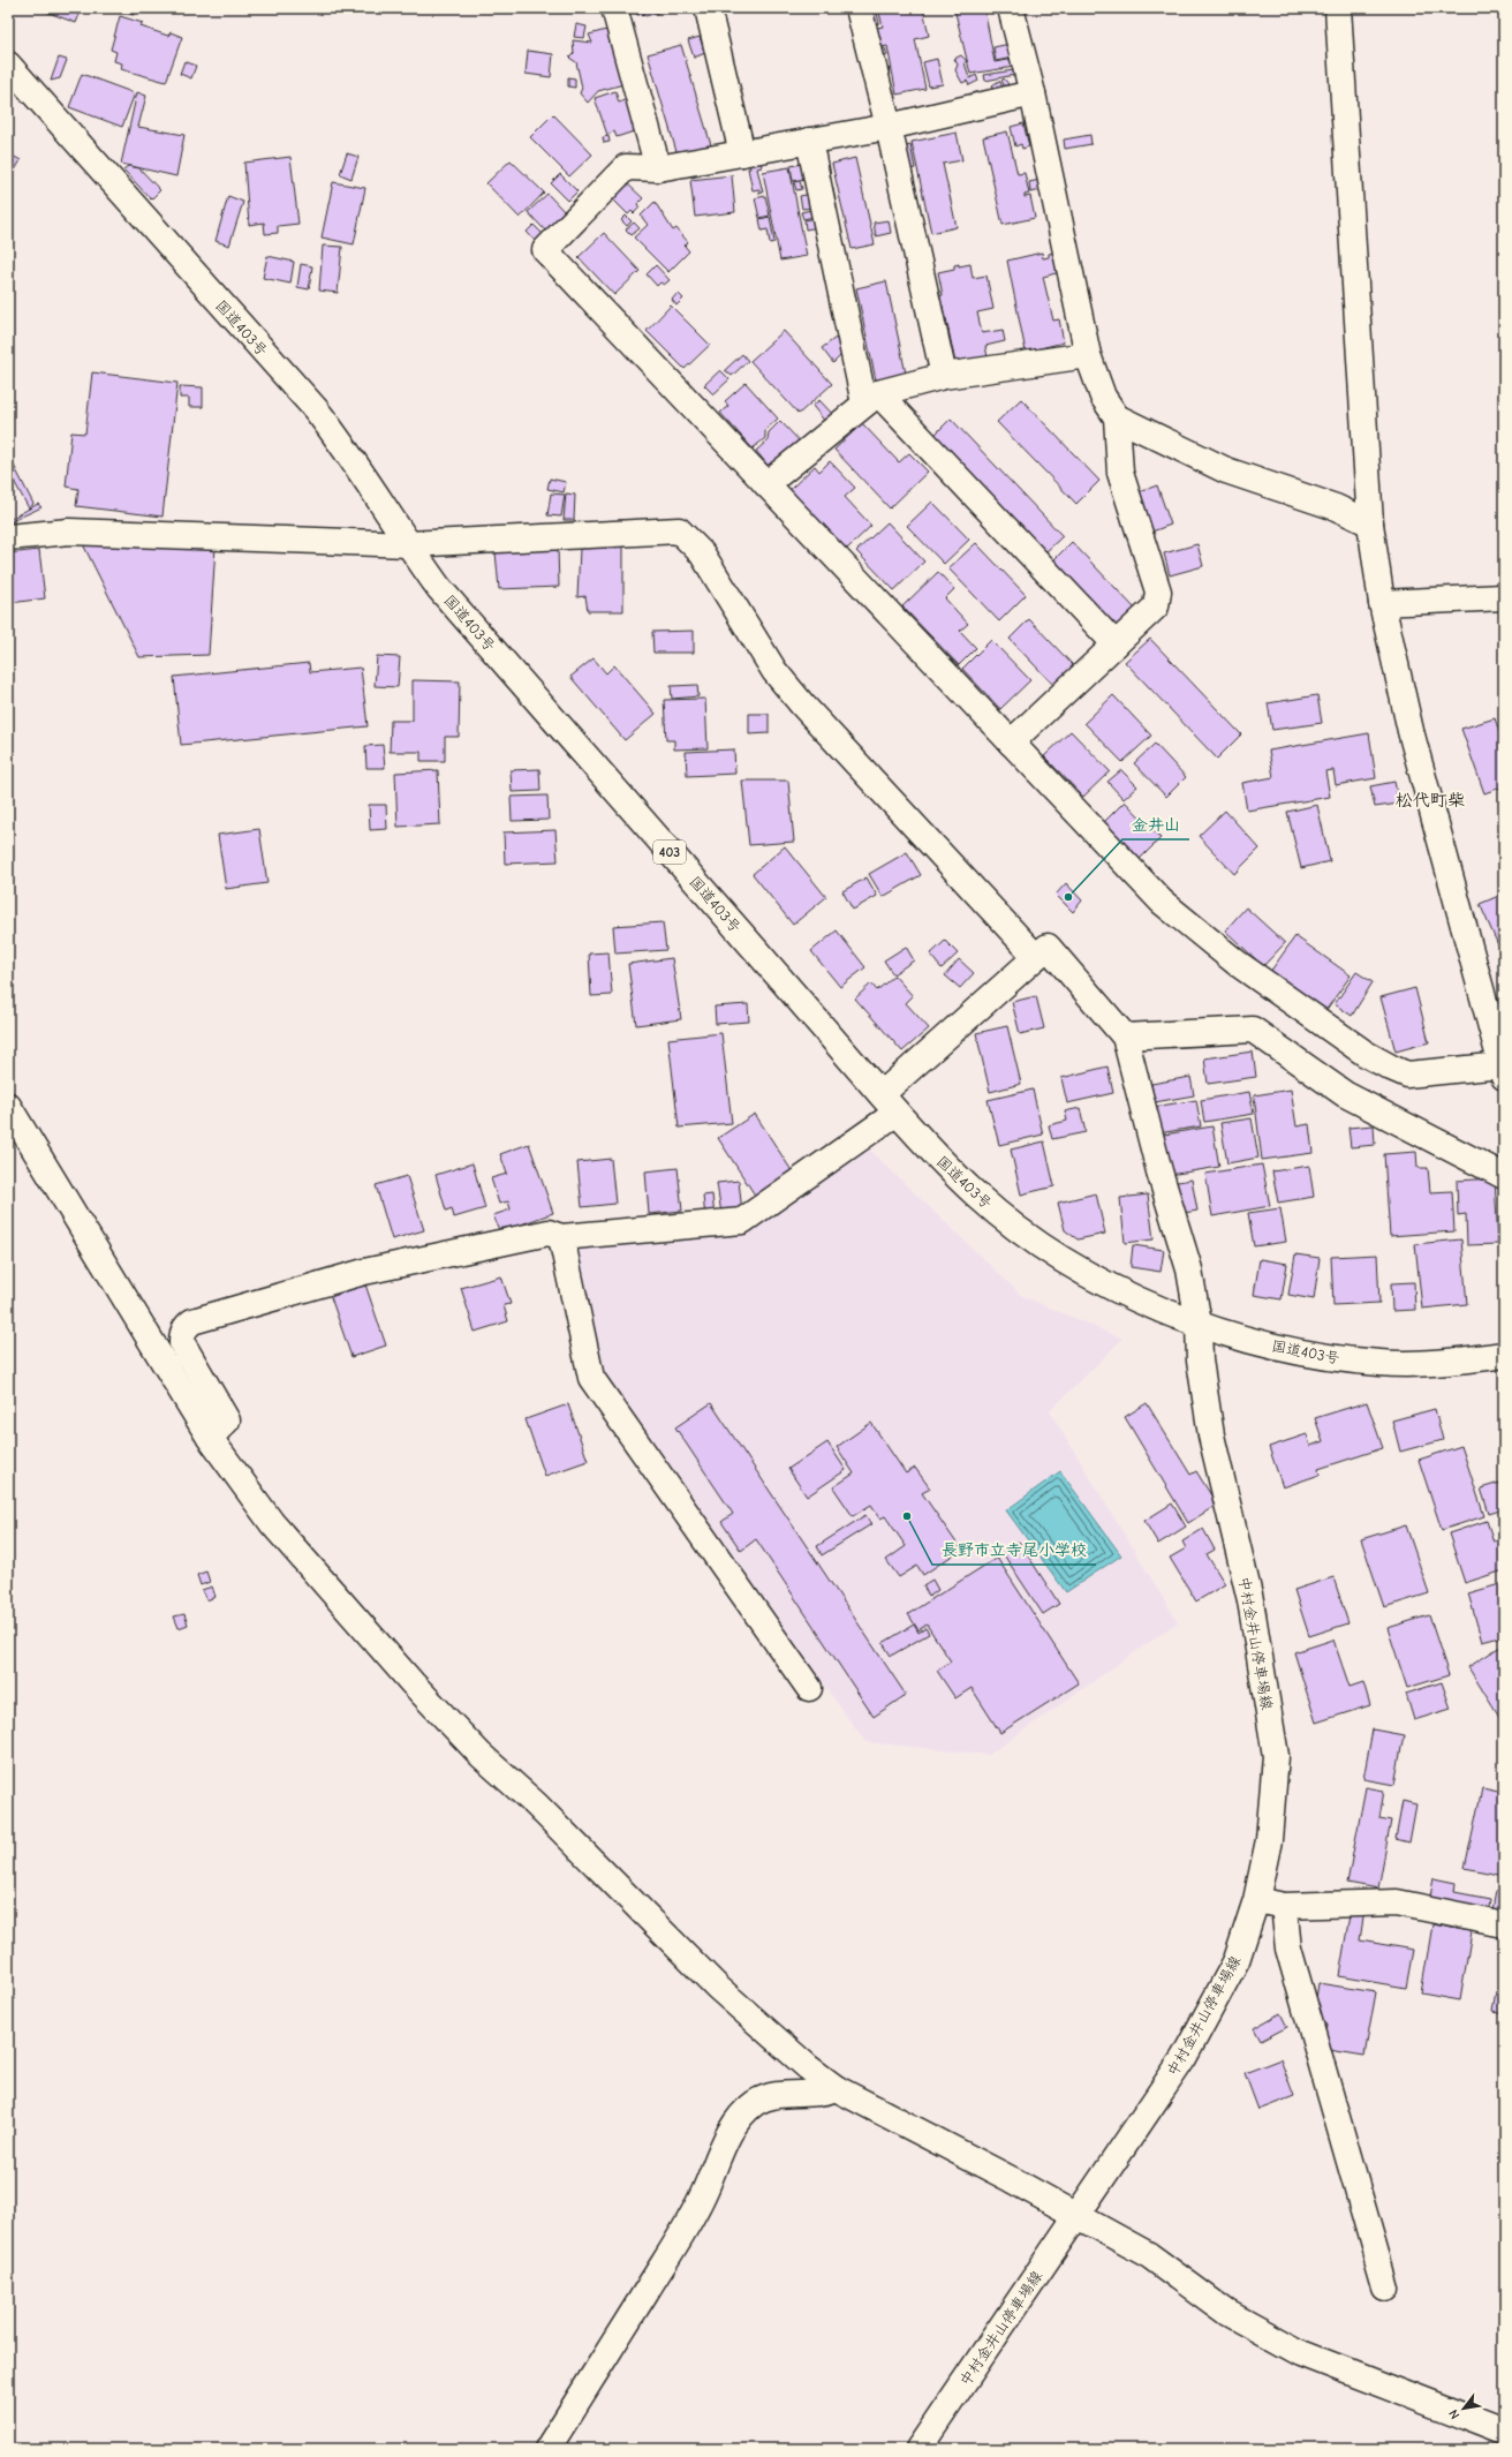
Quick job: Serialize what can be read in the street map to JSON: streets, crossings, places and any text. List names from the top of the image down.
{
  "streets": {
    "main road": ["国道403号", "403", "中村金井山停車場線"]
  },
  "crossings": [
    ["国道403号", "中村金井山停車場線"]
  ],
  "districts": ["松代町柴"],
  "places": ["金井山", "長野市立寺尾小学校"],
  "north": "bottom left"
}
